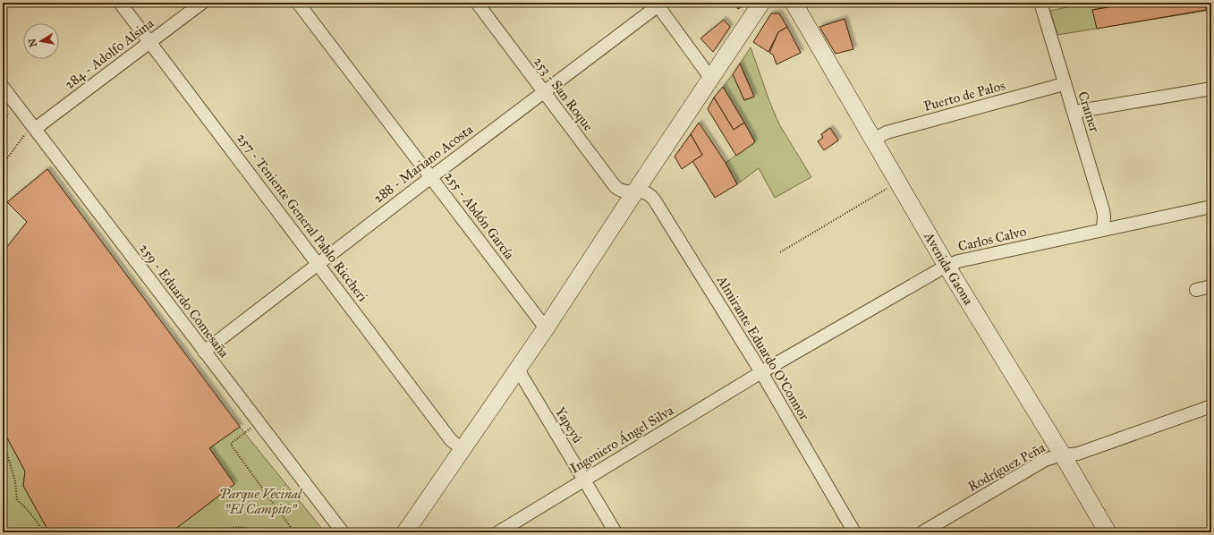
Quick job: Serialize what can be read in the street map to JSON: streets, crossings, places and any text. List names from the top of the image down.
{
  "streets": {
    "main road": ["Avenida Gaona"],
    "street": [
      "284 - Adolfo Alsina",
      "253 - San Roque",
      "Puerto de Palos",
      "Cramer",
      "288 - Mariano Acosta",
      "255 - Abdón García",
      "257 - Teniente General Pablo Riccheri",
      "Carlos Calvo",
      "259 - Eduardo Comesaña",
      "Almirante Eduardo O'Connor",
      "Yapeyú",
      "Ingeniero Ángel Silva",
      "Rodríguez Peña"
    ]
  },
  "crossings": [
    ["284 - Adolfo Alsina", "257 - Teniente General Pablo Riccheri"],
    ["284 - Adolfo Alsina", "259 - Eduardo Comesaña"],
    ["253 - San Roque", "288 - Mariano Acosta"],
    ["253 - San Roque", "Almirante Eduardo O'Connor"],
    ["Puerto de Palos", "Cramer"],
    ["Puerto de Palos", "Avenida Gaona"],
    ["Cramer", "Carlos Calvo"],
    ["288 - Mariano Acosta", "255 - Abdón García"],
    ["288 - Mariano Acosta", "257 - Teniente General Pablo Riccheri"],
    ["288 - Mariano Acosta", "259 - Eduardo Comesaña"],
    ["Carlos Calvo", "Avenida Gaona"],
    ["Carlos Calvo", "Almirante Eduardo O'Connor"],
    ["Carlos Calvo", "Ingeniero Ángel Silva"],
    ["Avenida Gaona", "Rodríguez Peña"],
    ["Almirante Eduardo O'Connor", "Ingeniero Ángel Silva"],
    ["Yapeyú", "Ingeniero Ángel Silva"]
  ],
  "parks": ["Parque Vecinal \"El Campito\""],
  "north": "left"
}
